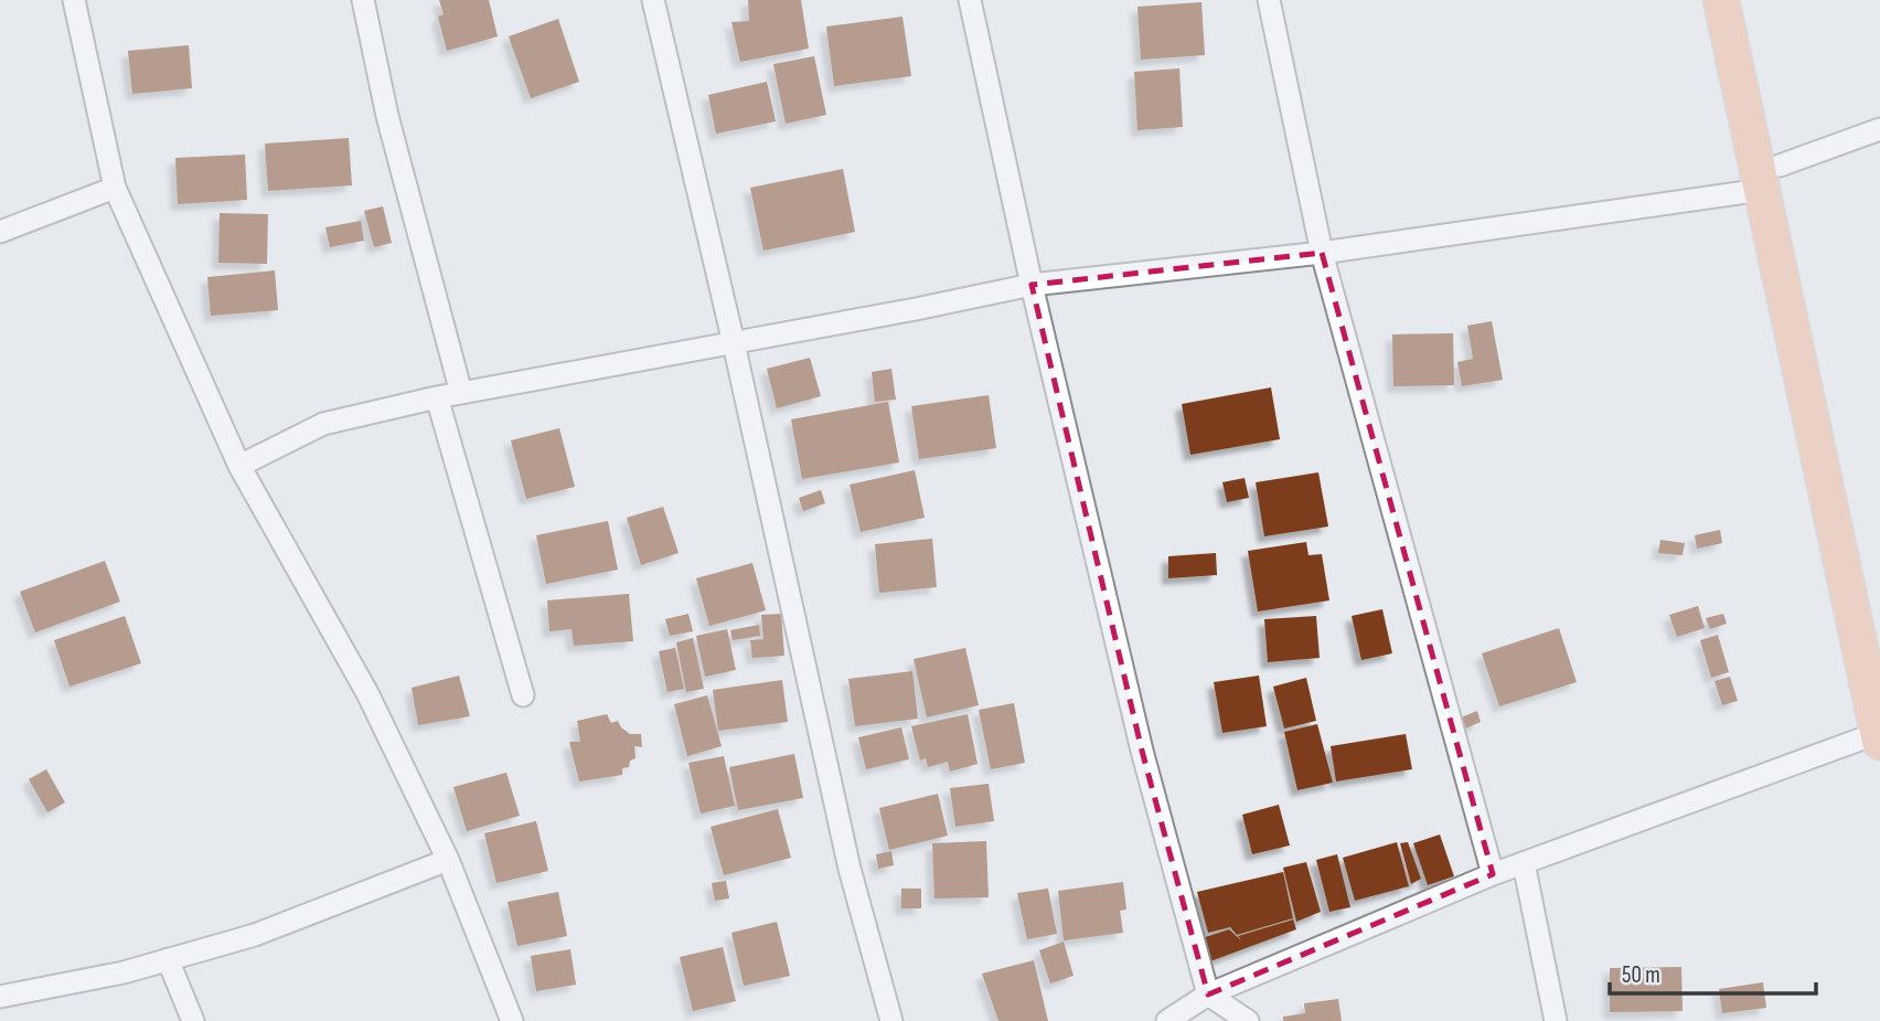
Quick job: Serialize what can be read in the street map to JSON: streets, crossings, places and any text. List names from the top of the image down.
{
  "scale_bar": "50 m"
}
